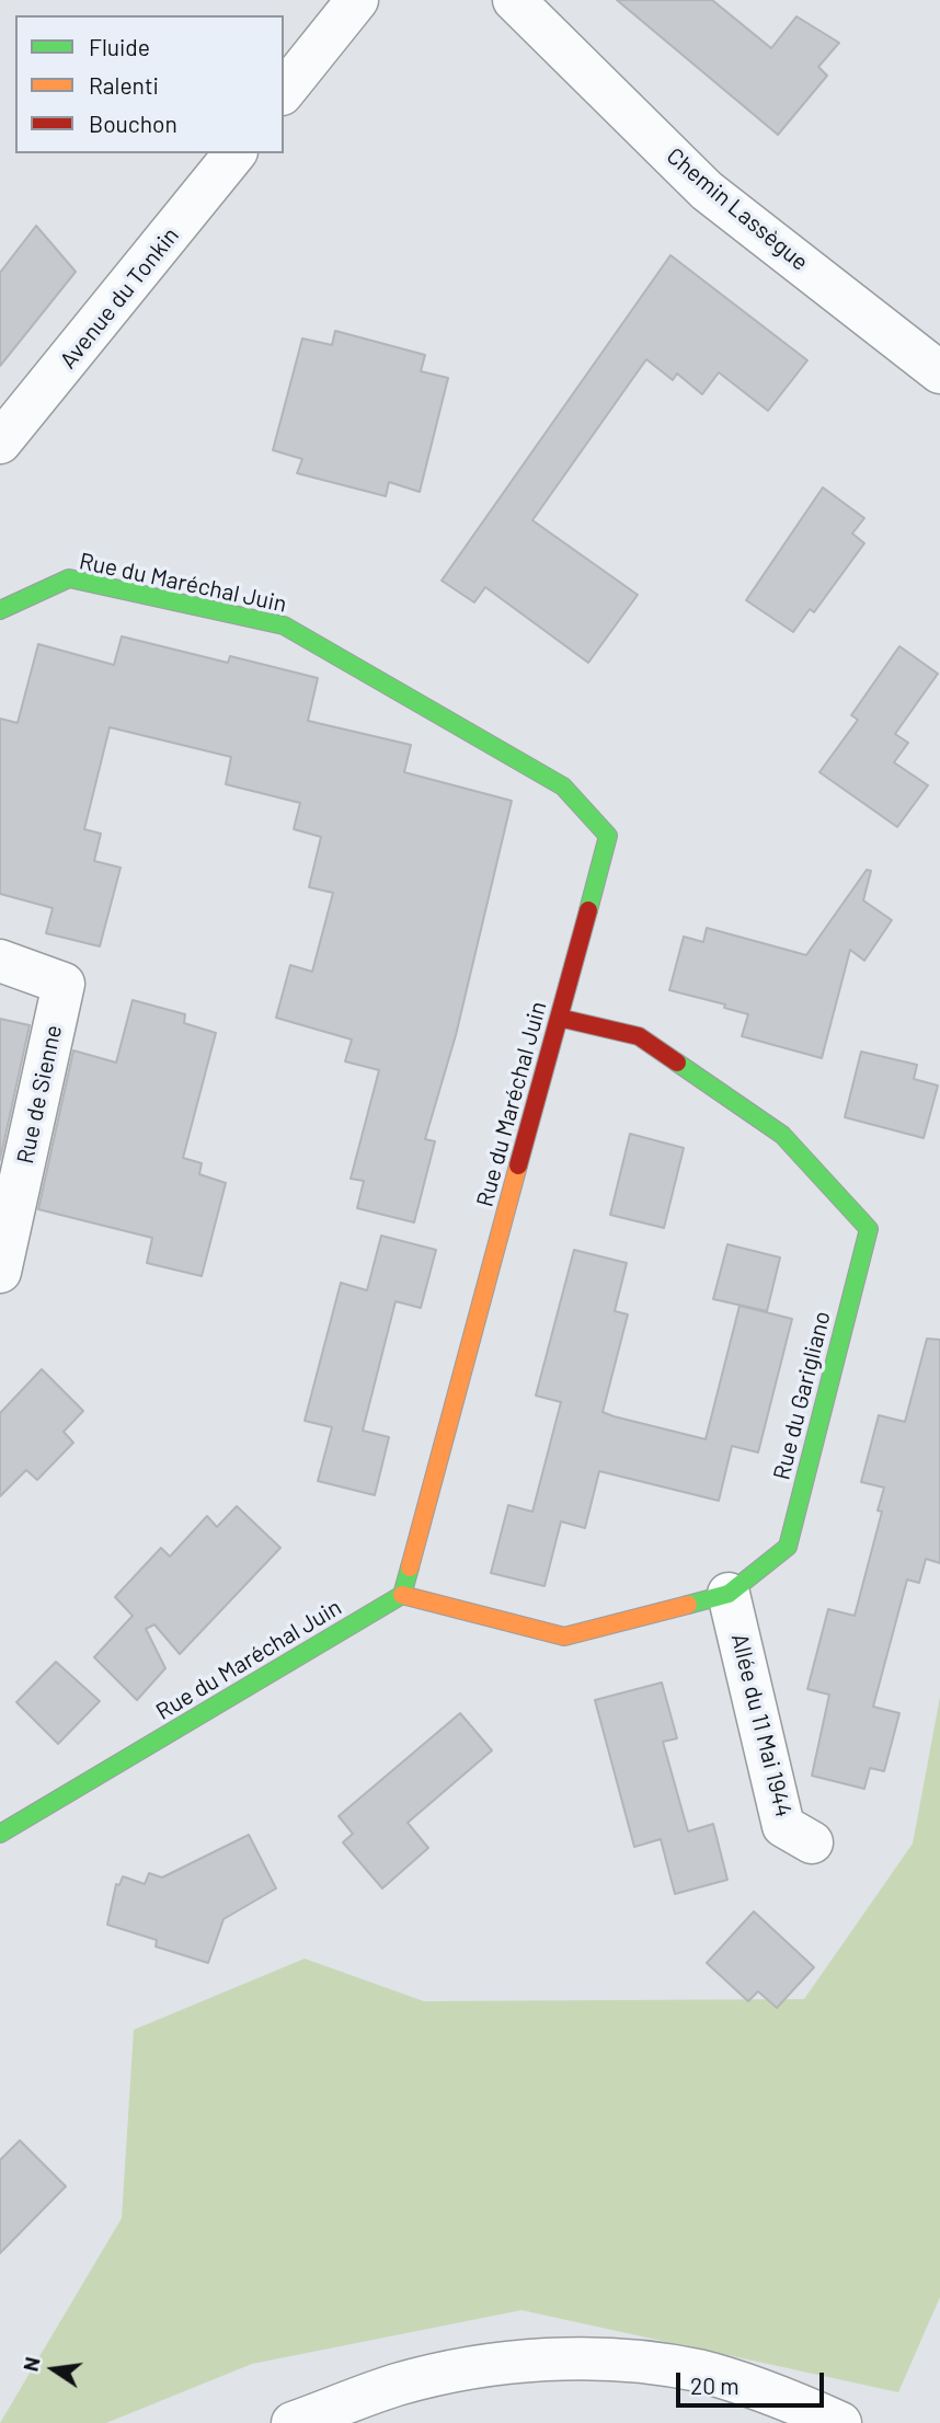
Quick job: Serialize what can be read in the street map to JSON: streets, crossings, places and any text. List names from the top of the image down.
{
  "streets": {
    "street": [
      "Chemin Lassègue",
      "Avenue du Tonkin",
      "Rue du Maréchal Juin",
      "Rue de Sienne",
      "Rue du Garigliano",
      "Allée du 11 Mai 1944"
    ]
  },
  "crossings": [
    ["Rue du Maréchal Juin", "Rue du Garigliano"],
    ["Rue du Garigliano", "Allée du 11 Mai 1944"]
  ],
  "legend": ["Fluide", "Ralenti", "Bouchon"],
  "scale_bar": "20 m",
  "north": "left"
}
